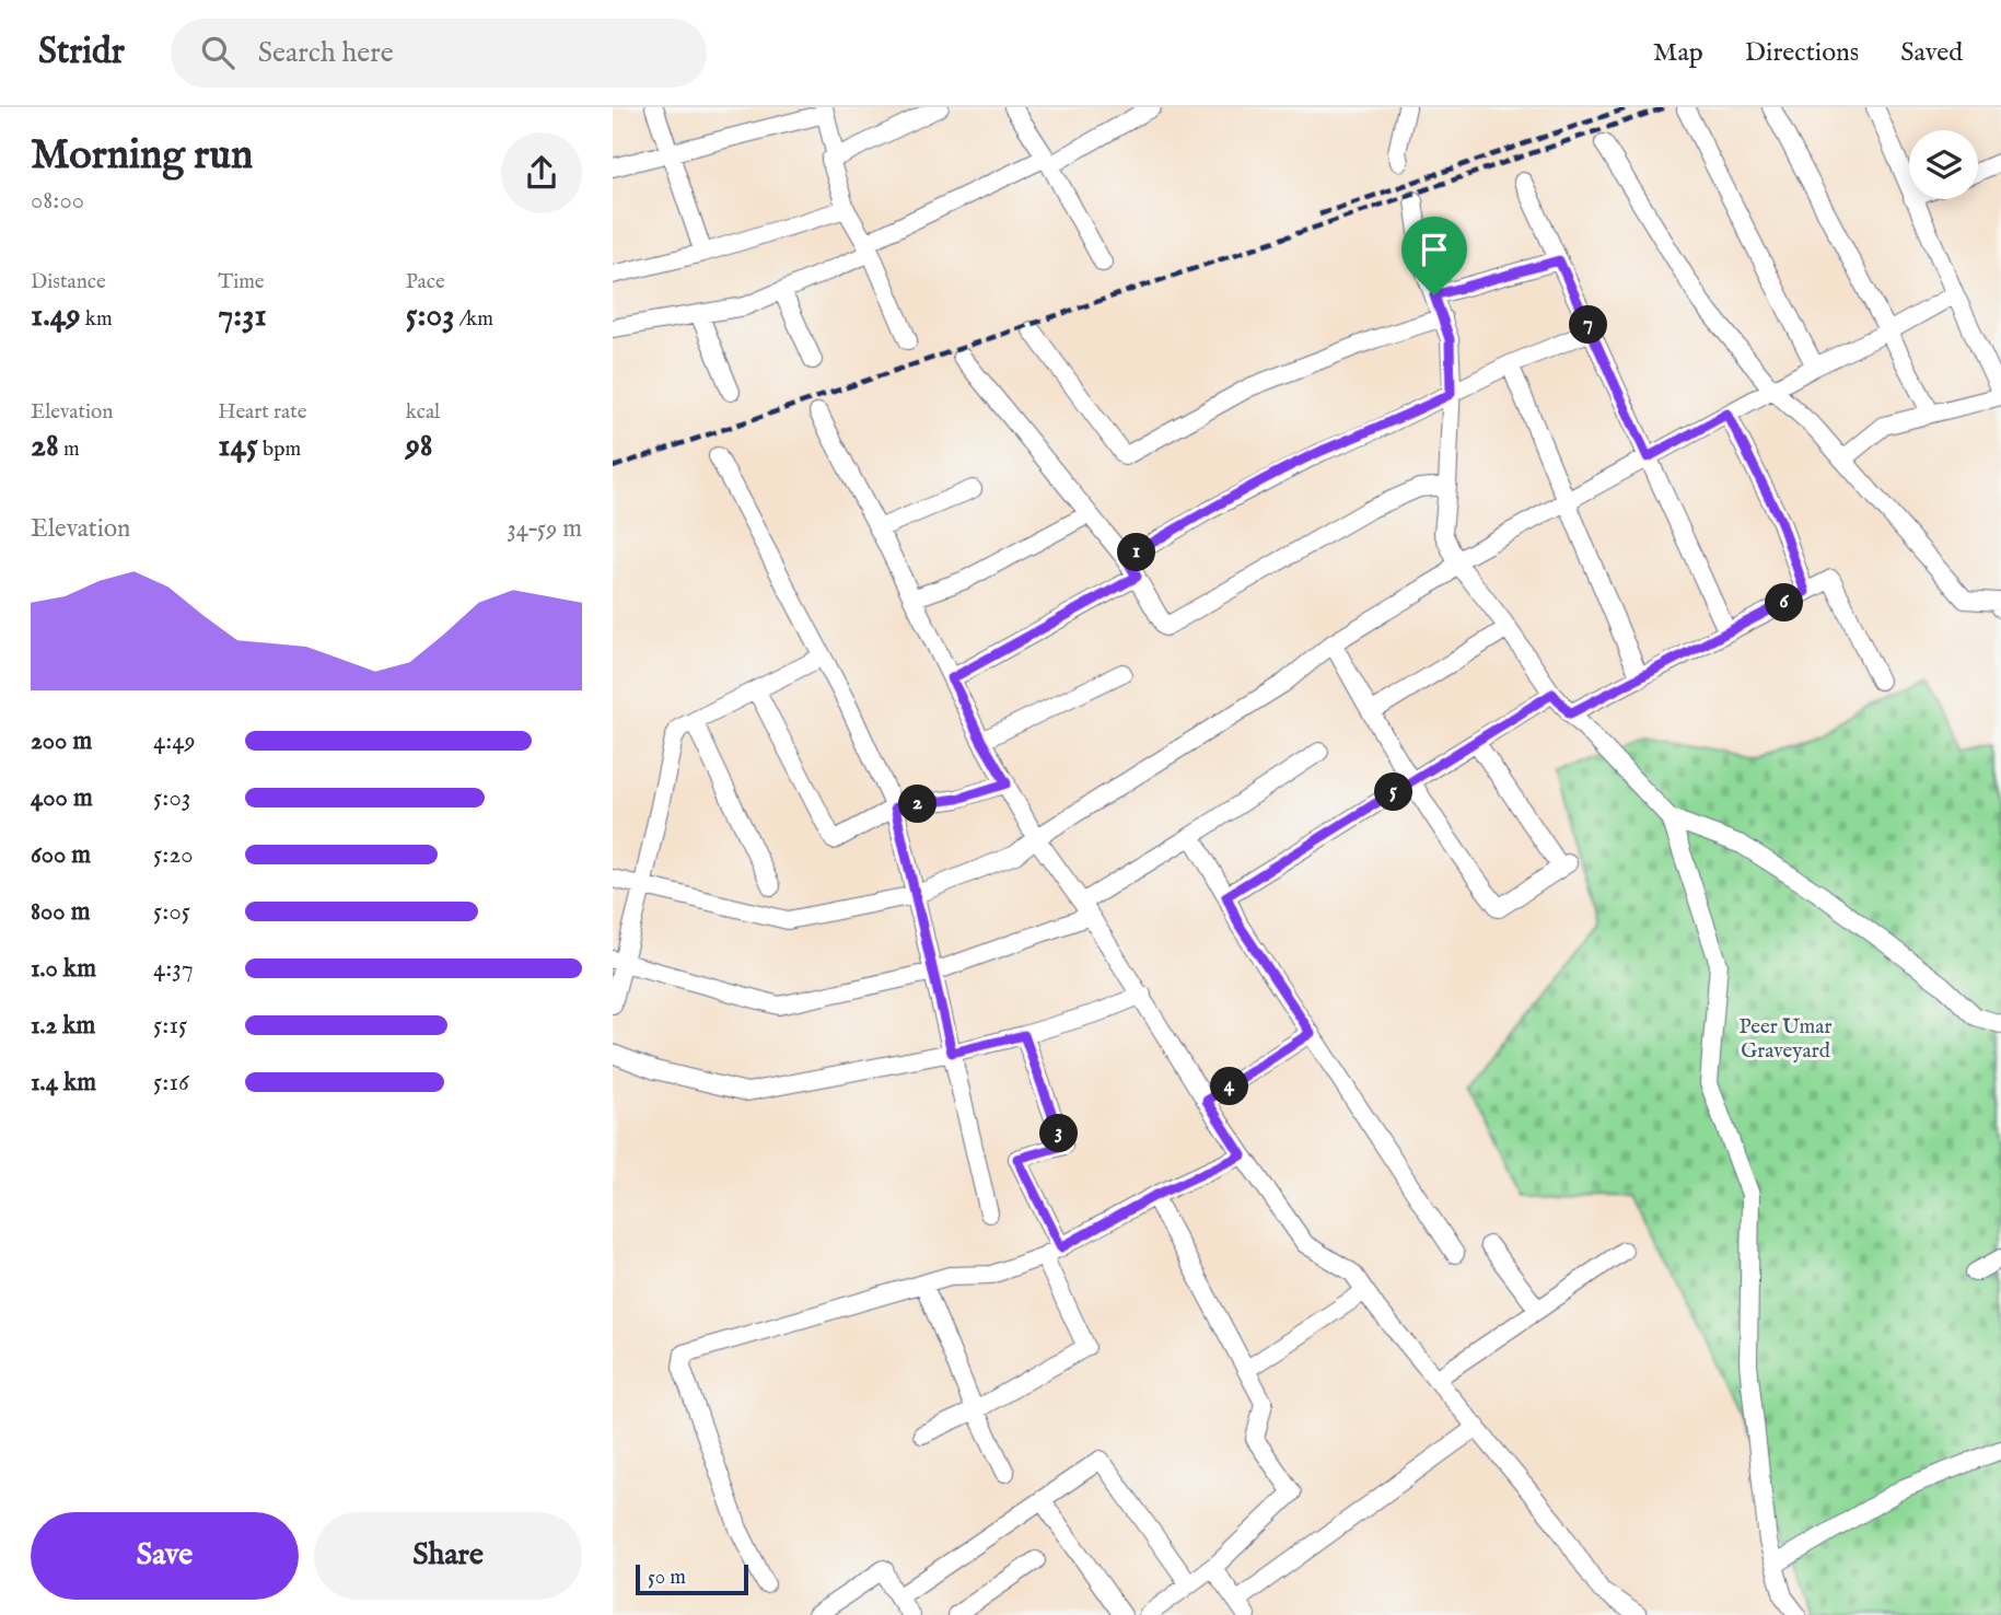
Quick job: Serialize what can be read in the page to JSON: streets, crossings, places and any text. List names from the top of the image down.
{
  "parks": ["Peer Umar Graveyard"],
  "scale_bar": "50 m",
  "page": {
    "header": "Stridr",
    "search": "Search here",
    "nav": ["Map", "Directions", "Saved"],
    "heading": ["Morning run", "08:00"],
    "stats": [
      ["Distance", "1.49 km"],
      ["Time", "7:31"],
      ["Pace", "5:03 /km"],
      ["Elevation", "28 m"],
      ["Heart rate", "145 bpm"],
      ["kcal", "98"]
    ],
    "pins": [
      "7",
      "1",
      "6",
      "5",
      "2",
      "4",
      "3"
    ],
    "chart": ["Elevation", "34–59 m"],
    "list": [
      {
        "name": "200 m",
        "note": "4:49"
      },
      {
        "name": "400 m",
        "note": "5:03"
      },
      {
        "name": "600 m",
        "note": "5:20"
      },
      {
        "name": "800 m",
        "note": "5:05"
      },
      {
        "name": "1.0 km",
        "note": "4:37"
      },
      {
        "name": "1.2 km",
        "note": "5:15"
      },
      {
        "name": "1.4 km",
        "note": "5:16"
      }
    ],
    "buttons": ["Save", "Share"],
    "scale": "50 m"
  }
}
